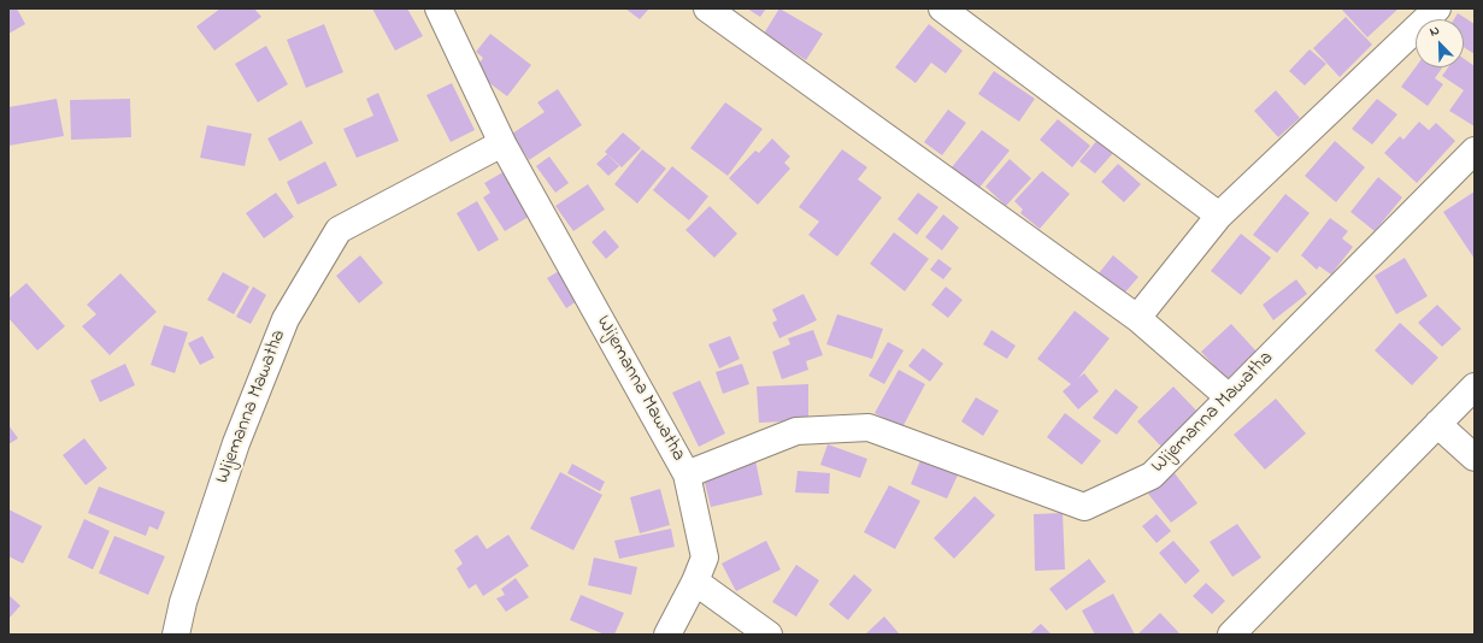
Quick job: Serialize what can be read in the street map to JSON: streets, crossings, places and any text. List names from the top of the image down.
{
  "streets": {
    "street": ["Wijemanna Mawatha"]
  },
  "north": "top left"
}
